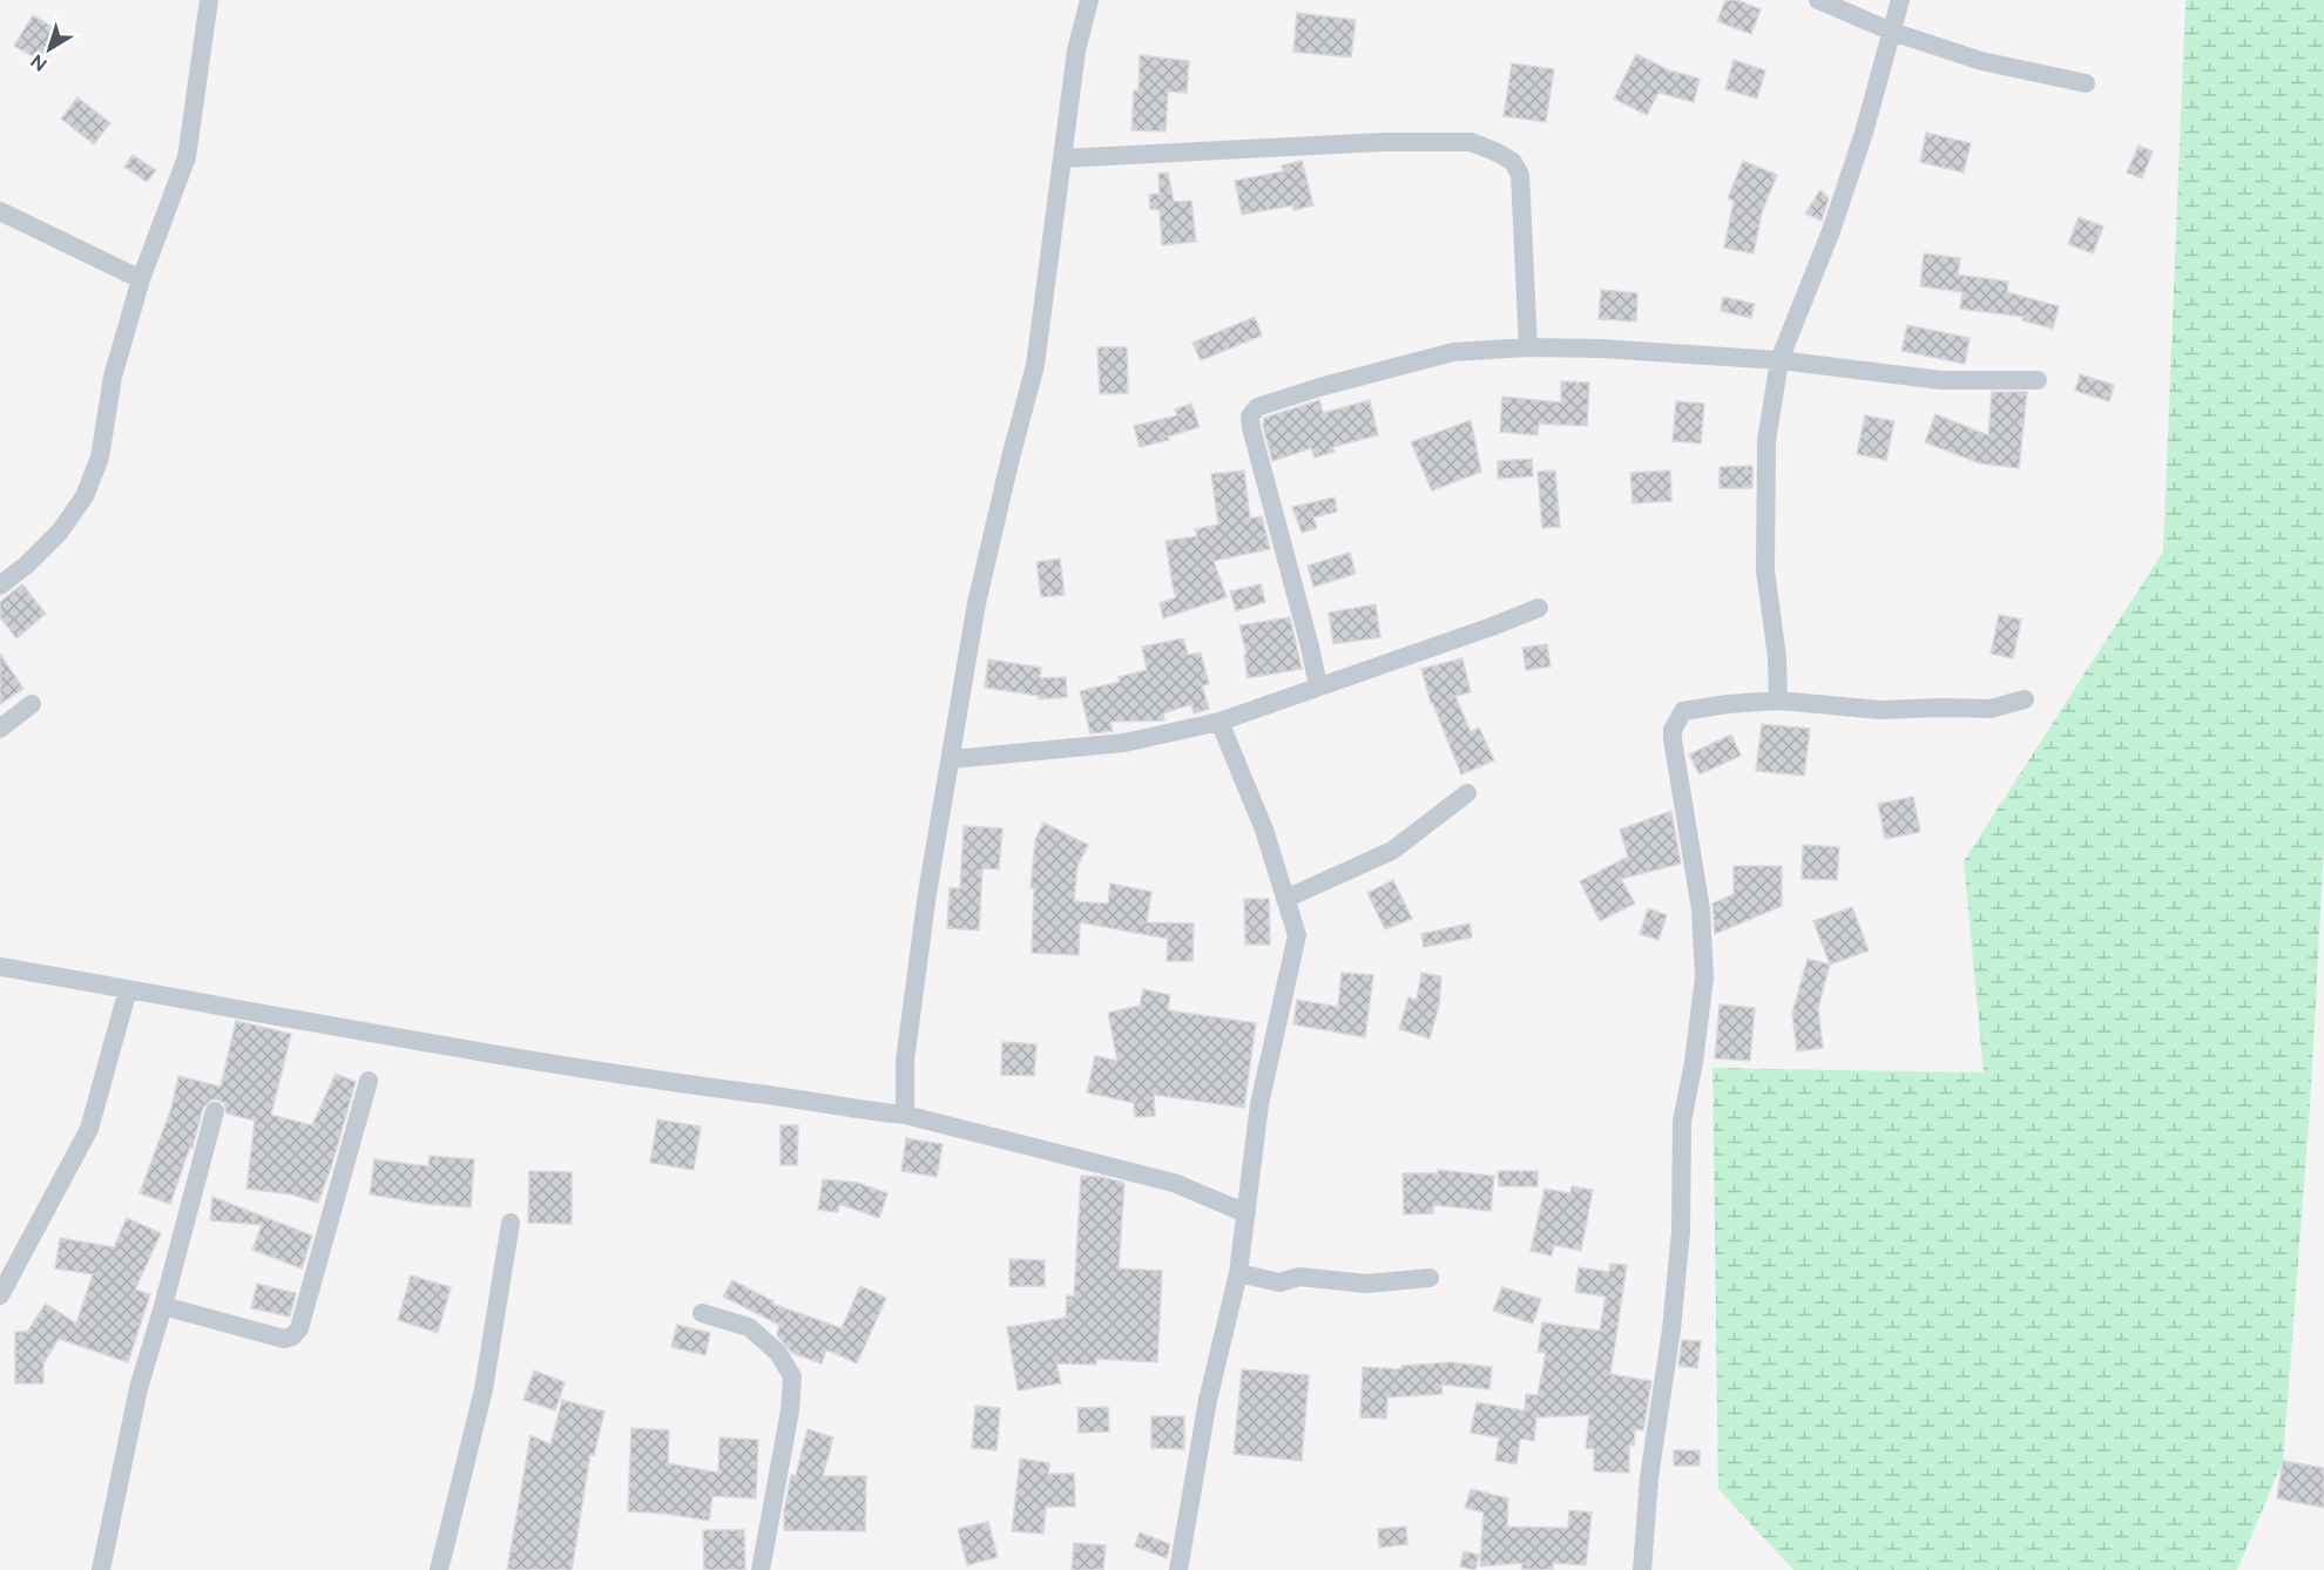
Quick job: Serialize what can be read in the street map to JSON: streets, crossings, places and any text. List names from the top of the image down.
{
  "north": "bottom left"
}
